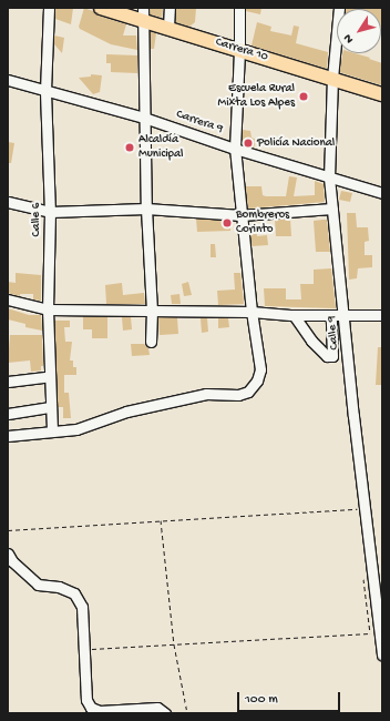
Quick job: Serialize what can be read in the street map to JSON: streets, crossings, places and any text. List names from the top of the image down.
{
  "streets": {
    "main road": ["Carrera 10"],
    "street": ["Carrera 9", "Calle 6", "Calle 9"]
  },
  "crossings": [
    ["Carrera 10", "Calle 9"],
    ["Carrera 9", "Calle 6"],
    ["Carrera 9", "Calle 9"]
  ],
  "places": [
    "Escuela Rural Mixta Los Alpes",
    "Policía Nacional",
    "Alcaldía Municipal",
    "Bombreros Corinto"
  ],
  "scale_bar": "100 m",
  "north": "bottom left"
}
